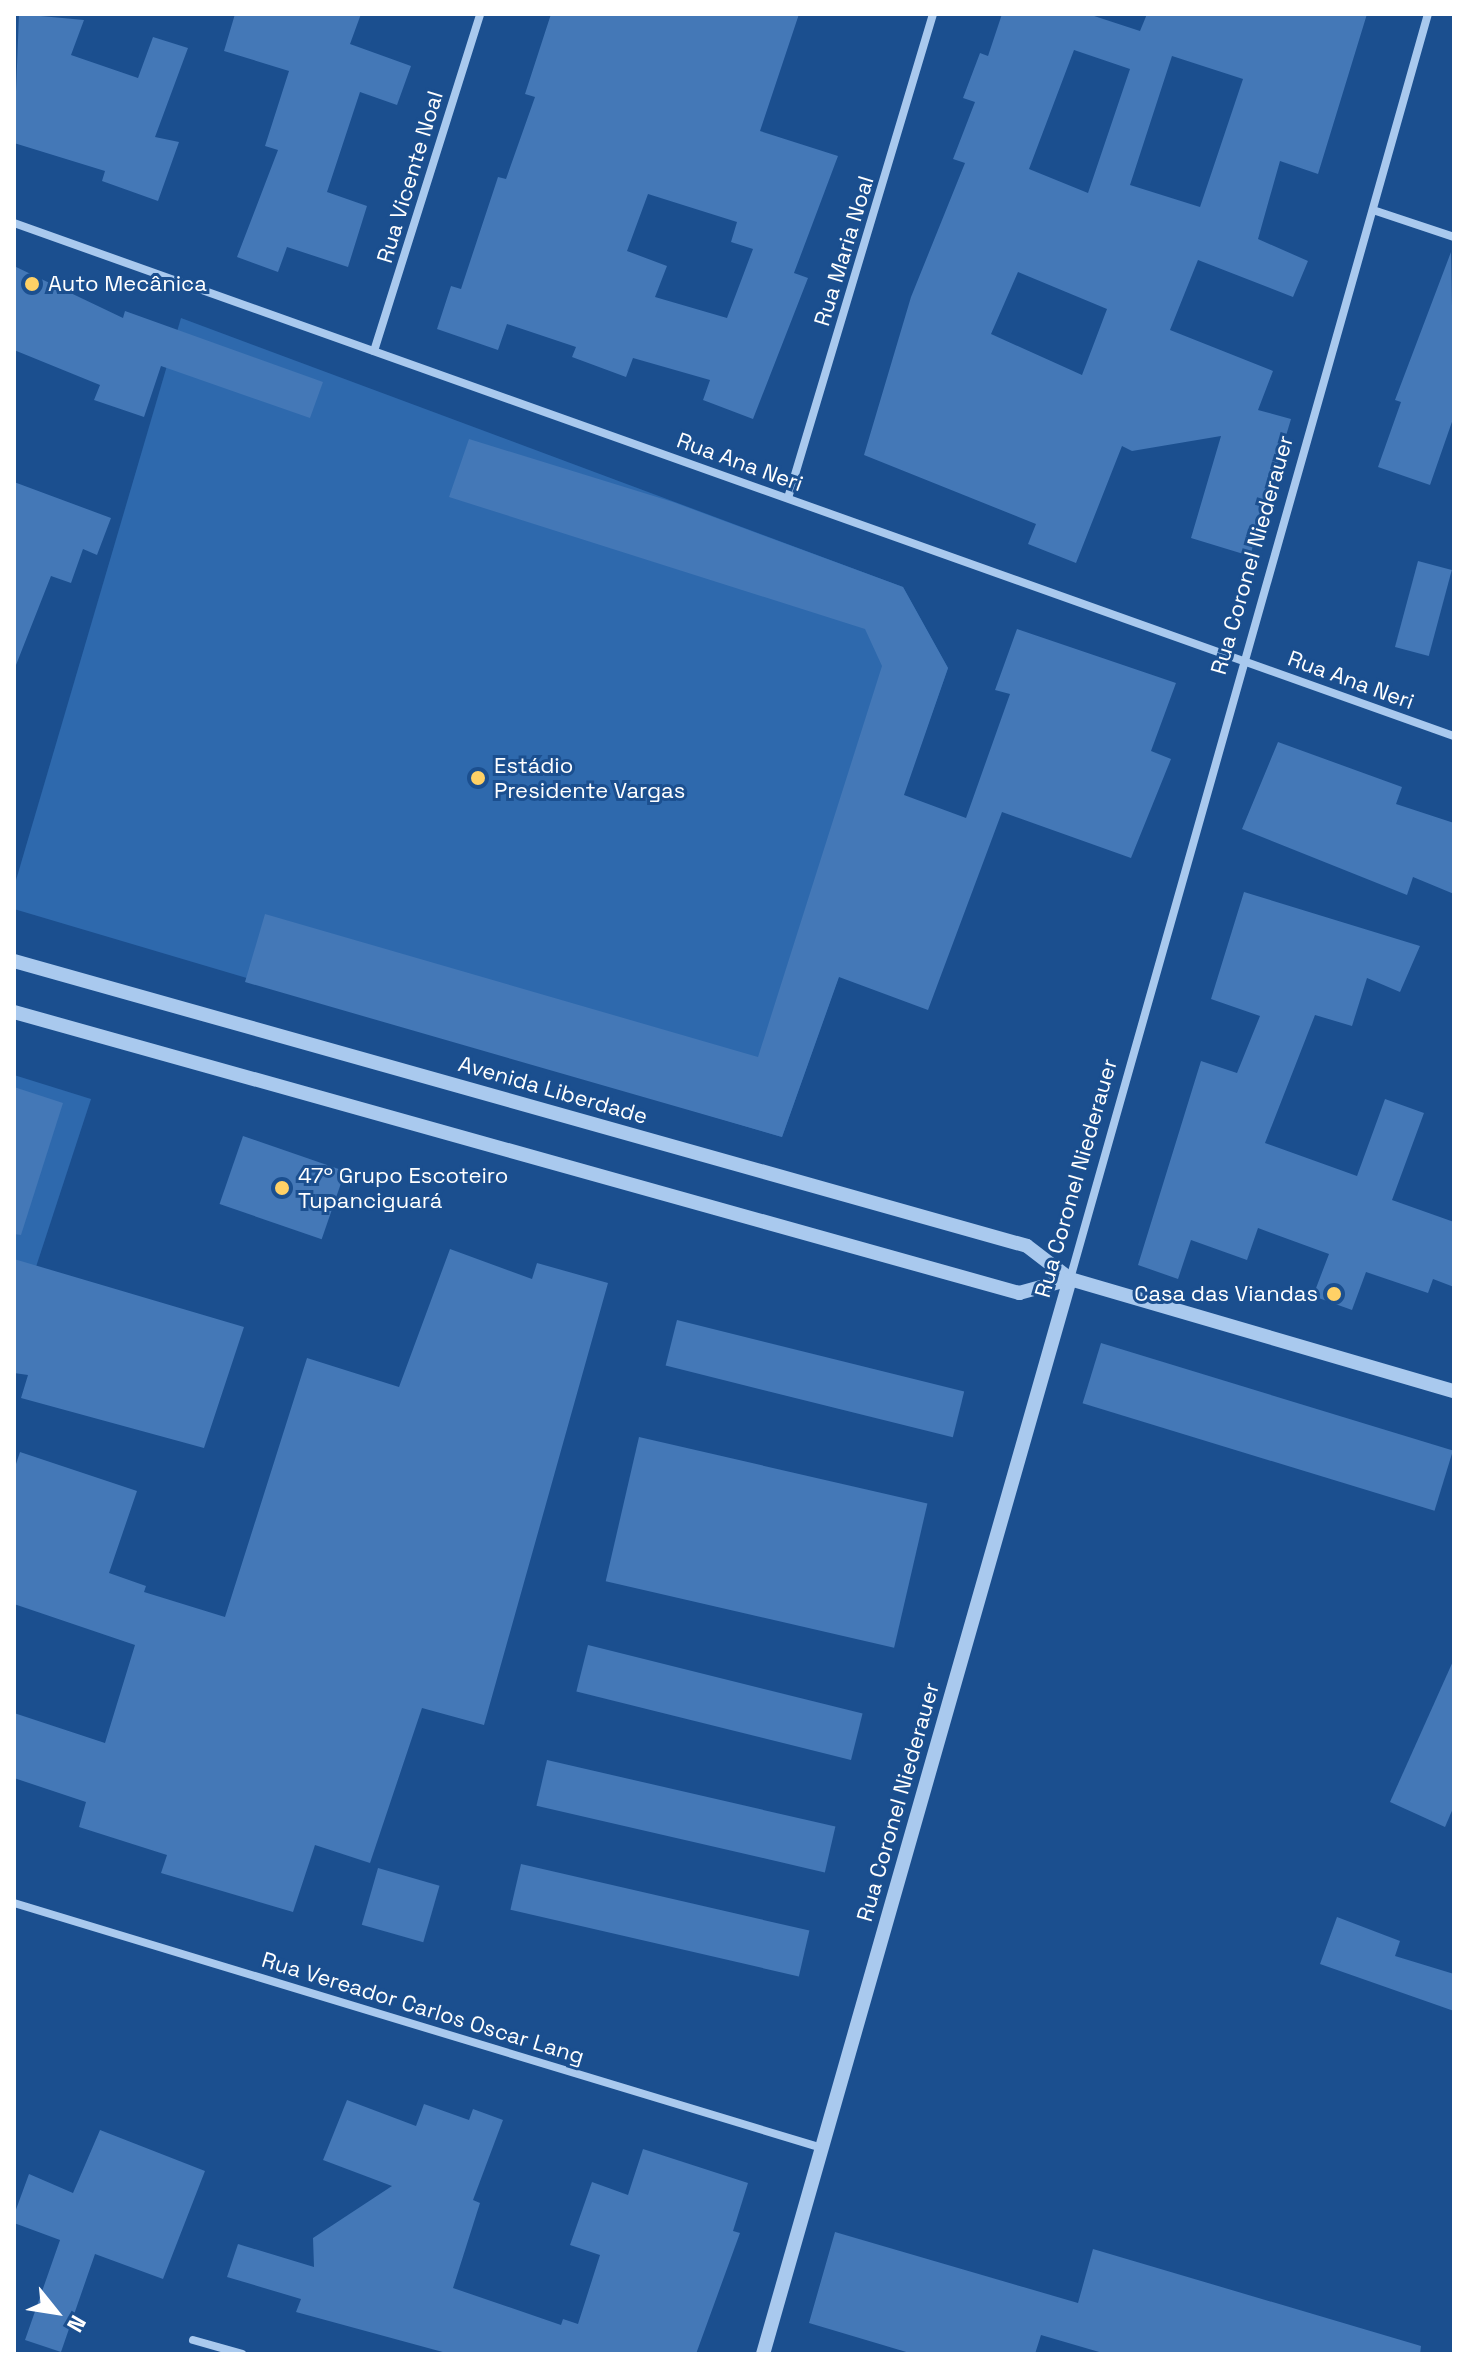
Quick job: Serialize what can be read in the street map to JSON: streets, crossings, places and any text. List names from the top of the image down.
{
  "streets": {
    "street": [
      "Rua Vicente Noal",
      "Rua Maria Noal",
      "Rua Ana Neri",
      "Rua Coronel Niederauer",
      "Avenida Liberdade",
      "Rua Vereador Carlos Oscar Lang"
    ]
  },
  "crossings": [
    ["Rua Vicente Noal", "Rua Ana Neri"],
    ["Rua Maria Noal", "Rua Ana Neri"],
    ["Rua Ana Neri", "Rua Coronel Niederauer"],
    ["Rua Coronel Niederauer", "Avenida Liberdade"],
    ["Rua Coronel Niederauer", "Rua Vereador Carlos Oscar Lang"]
  ],
  "places": [
    "Auto Mecânica",
    "Estádio Presidente Vargas",
    "47º Grupo Escoteiro Tupanciguará",
    "Casa das Viandas"
  ],
  "north": "bottom right"
}
